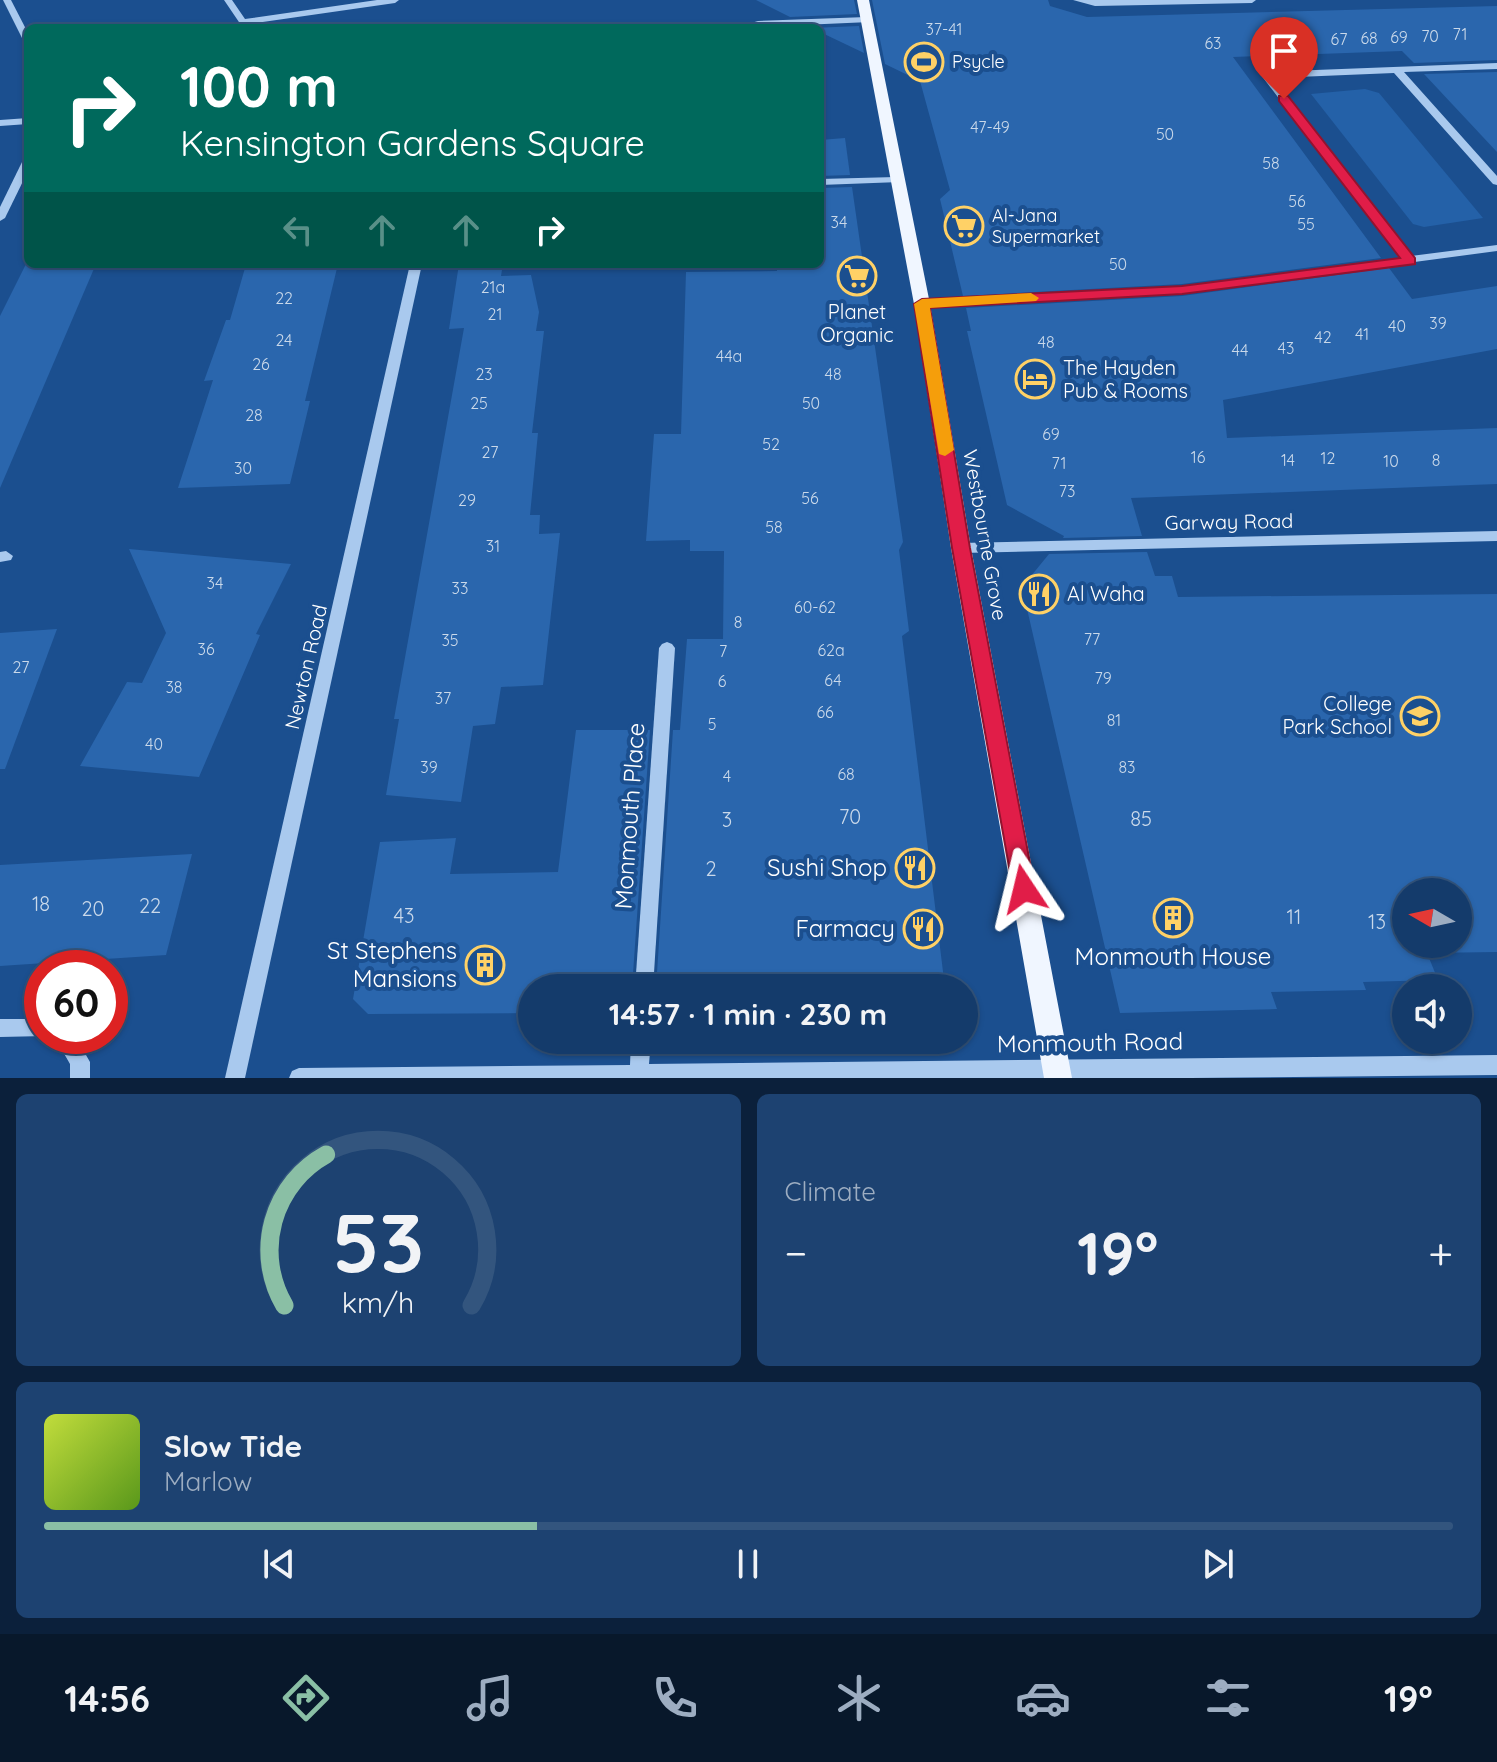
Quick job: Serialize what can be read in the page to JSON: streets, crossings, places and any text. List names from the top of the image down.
{
  "streets": {
    "main road": ["Westbourne Grove"],
    "street": [
      "Garway Road",
      "Newton Road",
      "Monmouth Place",
      "Monmouth Road"
    ]
  },
  "crossings": [
    ["Garway Road", "Westbourne Grove"],
    ["Westbourne Grove", "Monmouth Road"]
  ],
  "places": {
    "sports": ["Psycle"],
    "supermarket": ["Al-Jana Supermarket", "Planet Organic"],
    "hotel": ["The Hayden Pub & Rooms"],
    "restaurant": ["Al Waha", "Sushi Shop", "Farmacy"],
    "school or university": ["College Park School"],
    "building": ["Monmouth House", "St Stephens Mansions"]
  },
  "house_numbers": [
    "37-41",
    "71",
    "70",
    "69",
    "68",
    "67",
    "63",
    "47-49",
    "50",
    "58",
    "56",
    "34",
    "55",
    "50",
    "21a",
    "22",
    "21",
    "39",
    "40",
    "41",
    "42",
    "24",
    "48",
    "43",
    "44",
    "44a",
    "26",
    "23",
    "48",
    "25",
    "50",
    "28",
    "69",
    "52",
    "27",
    "16",
    "12",
    "14",
    "8",
    "10",
    "71",
    "30",
    "73",
    "56",
    "29",
    "58",
    "31",
    "34",
    "33",
    "60-62",
    "8",
    "77",
    "35",
    "36",
    "62a",
    "7",
    "27",
    "79",
    "64",
    "6",
    "38",
    "37",
    "66",
    "81",
    "5",
    "40",
    "39",
    "83",
    "68",
    "4",
    "70",
    "85",
    "3",
    "2",
    "18",
    "22",
    "20",
    "43",
    "11",
    "13"
  ],
  "north": "left",
  "page": {
    "turn": ["100 m", "Kensington Gardens Square"],
    "limit": "60",
    "trip": "14:57 · 1 min · 230 m",
    "tile": "Climate",
    "heat": ["−", "19°", "+"],
    "song": ["Slow Tide", "Marlow"],
    "tabs": ["14:56", "19°"],
    "gauge": ["53", "km/h"]
  }
}
